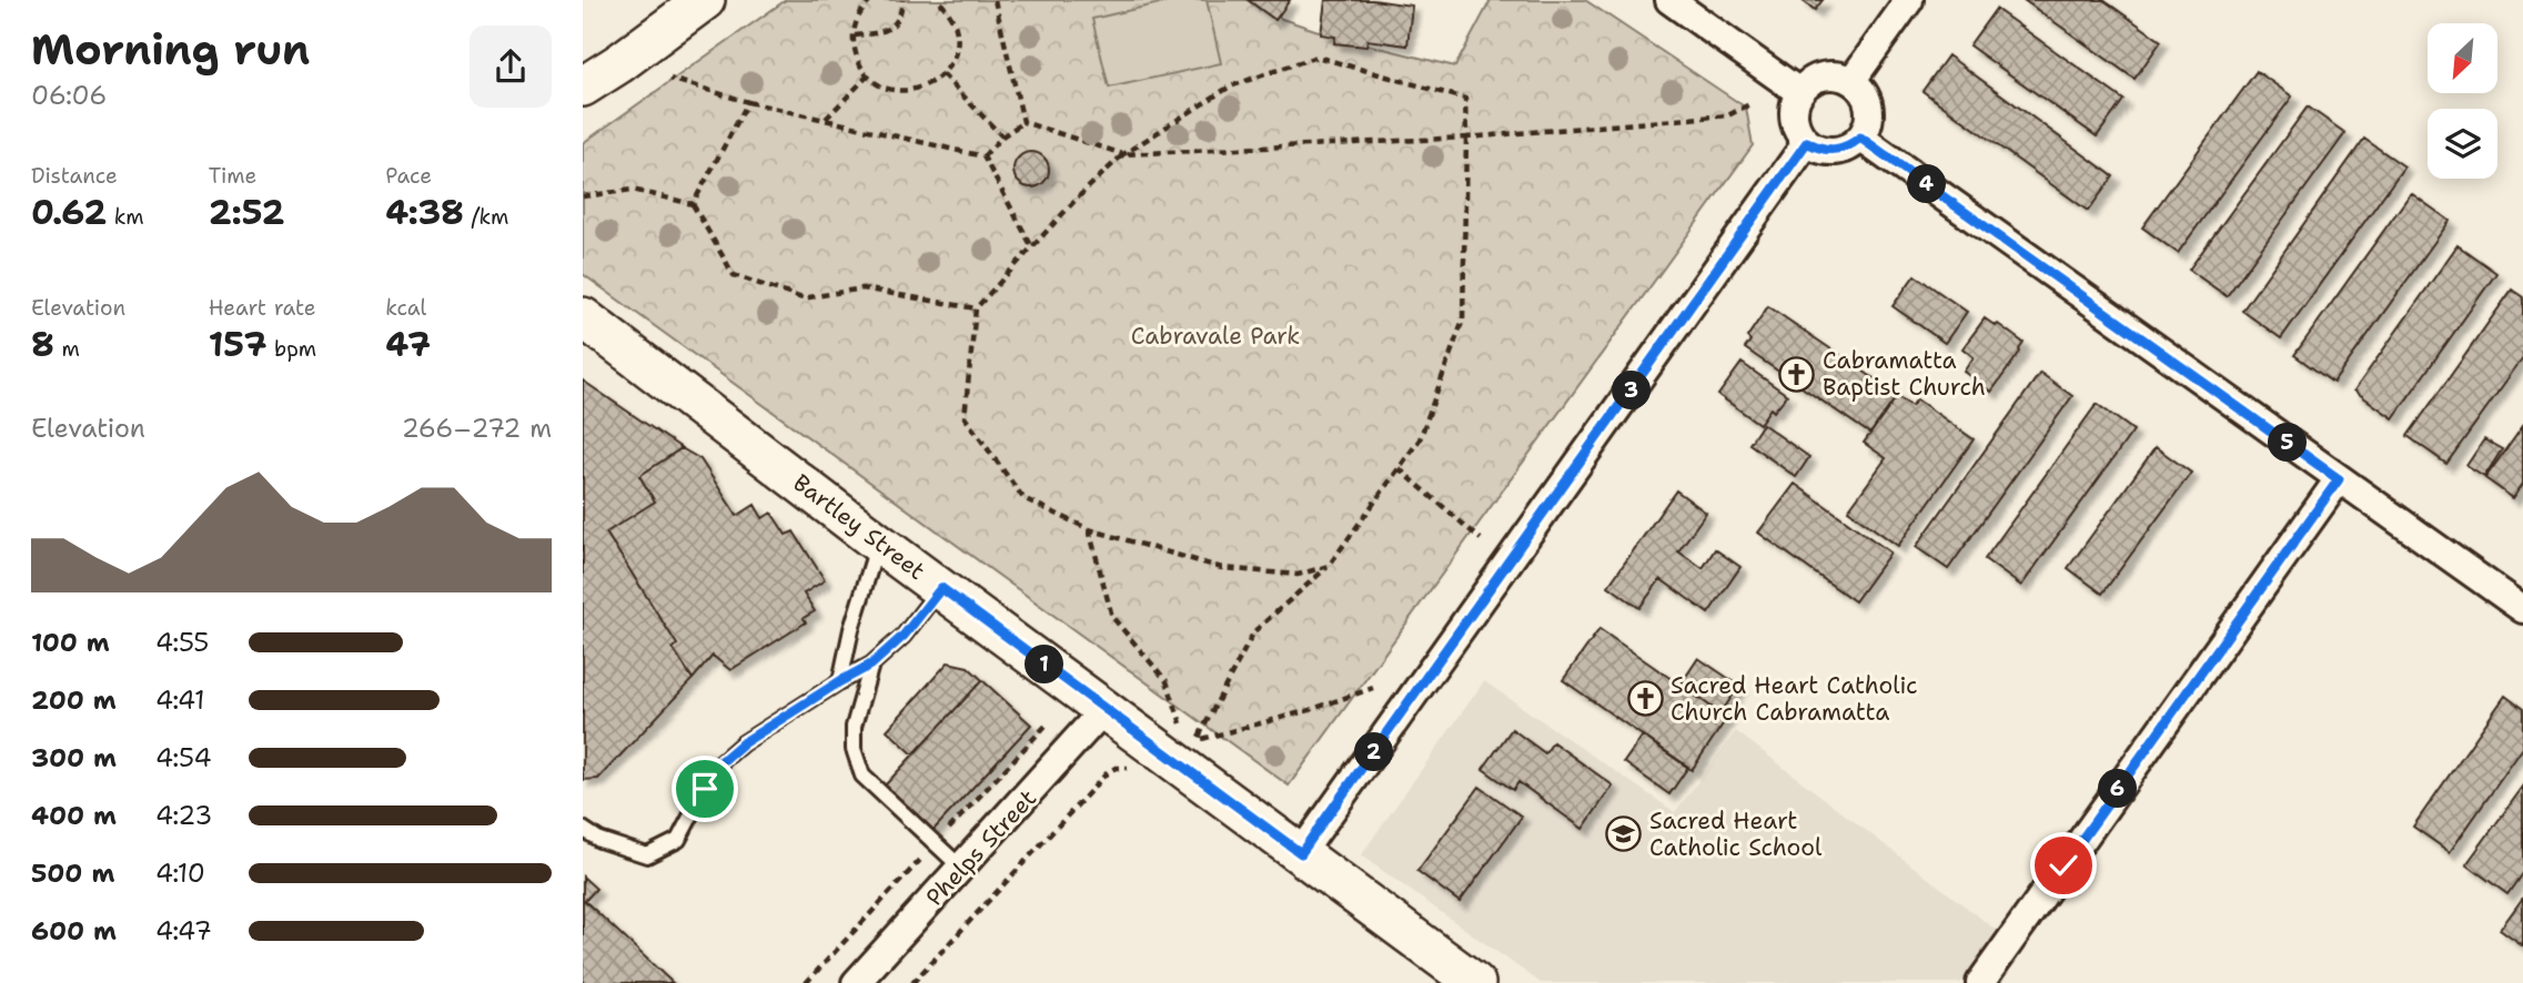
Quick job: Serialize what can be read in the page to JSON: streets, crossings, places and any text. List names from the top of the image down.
{
  "streets": {
    "main road": ["Bartley Street"],
    "street": ["Phelps Street"]
  },
  "crossings": [
    ["Bartley Street", "Phelps Street"]
  ],
  "parks": ["Cabravale Park"],
  "places": {
    "church": ["Cabramatta Baptist Church", "Sacred Heart Catholic Church Cabramatta"],
    "school or university": ["Sacred Heart Catholic School"]
  },
  "north": "bottom left",
  "page": {
    "heading": ["Morning run", "06:06"],
    "stats": [
      ["Distance", "0.62 km"],
      ["Time", "2:52"],
      ["Pace", "4:38 /km"],
      ["Elevation", "8 m"],
      ["Heart rate", "157 bpm"],
      ["kcal", "47"]
    ],
    "pins": [
      "4",
      "3",
      "5",
      "1",
      "2",
      "6"
    ],
    "chart": ["Elevation", "266–272 m"],
    "list": [
      {
        "name": "100 m",
        "note": "4:55"
      },
      {
        "name": "200 m",
        "note": "4:41"
      },
      {
        "name": "300 m",
        "note": "4:54"
      },
      {
        "name": "400 m",
        "note": "4:23"
      },
      {
        "name": "500 m",
        "note": "4:10"
      },
      {
        "name": "600 m",
        "note": "4:47"
      }
    ]
  }
}
